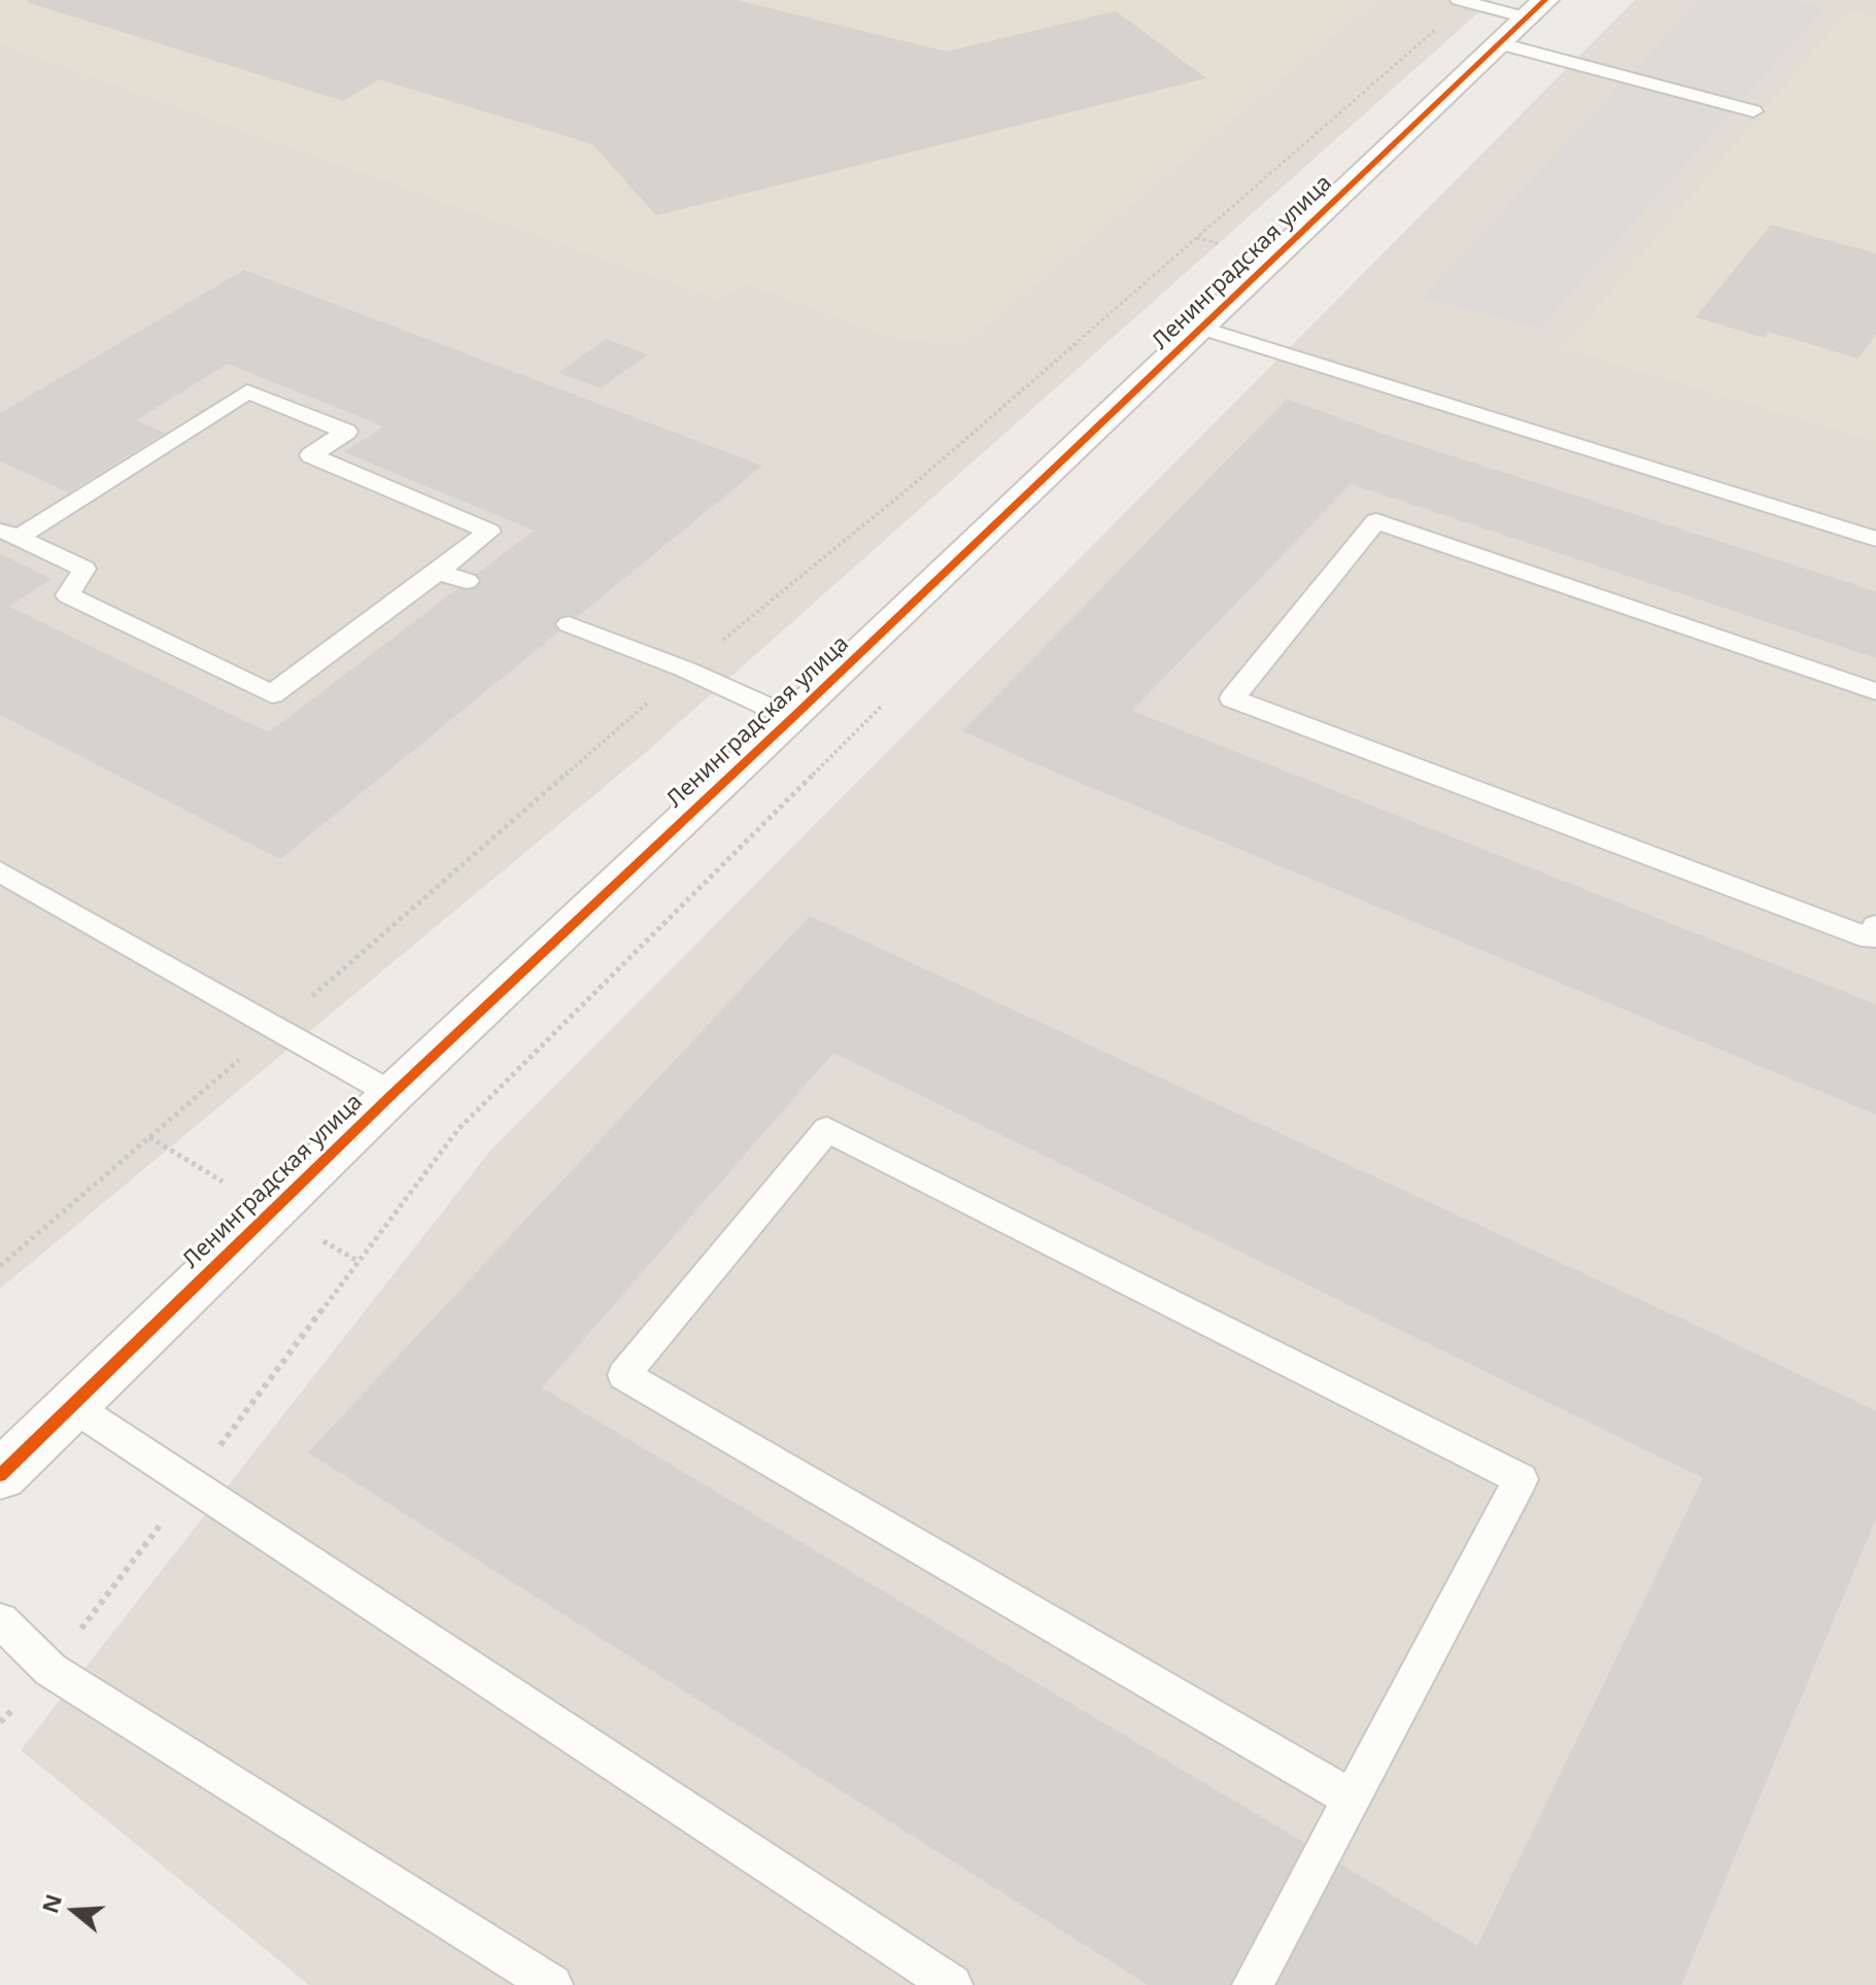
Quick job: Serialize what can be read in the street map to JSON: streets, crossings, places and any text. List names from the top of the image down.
{
  "streets": {
    "street": ["Ленинградская улица"]
  },
  "north": "left"
}
